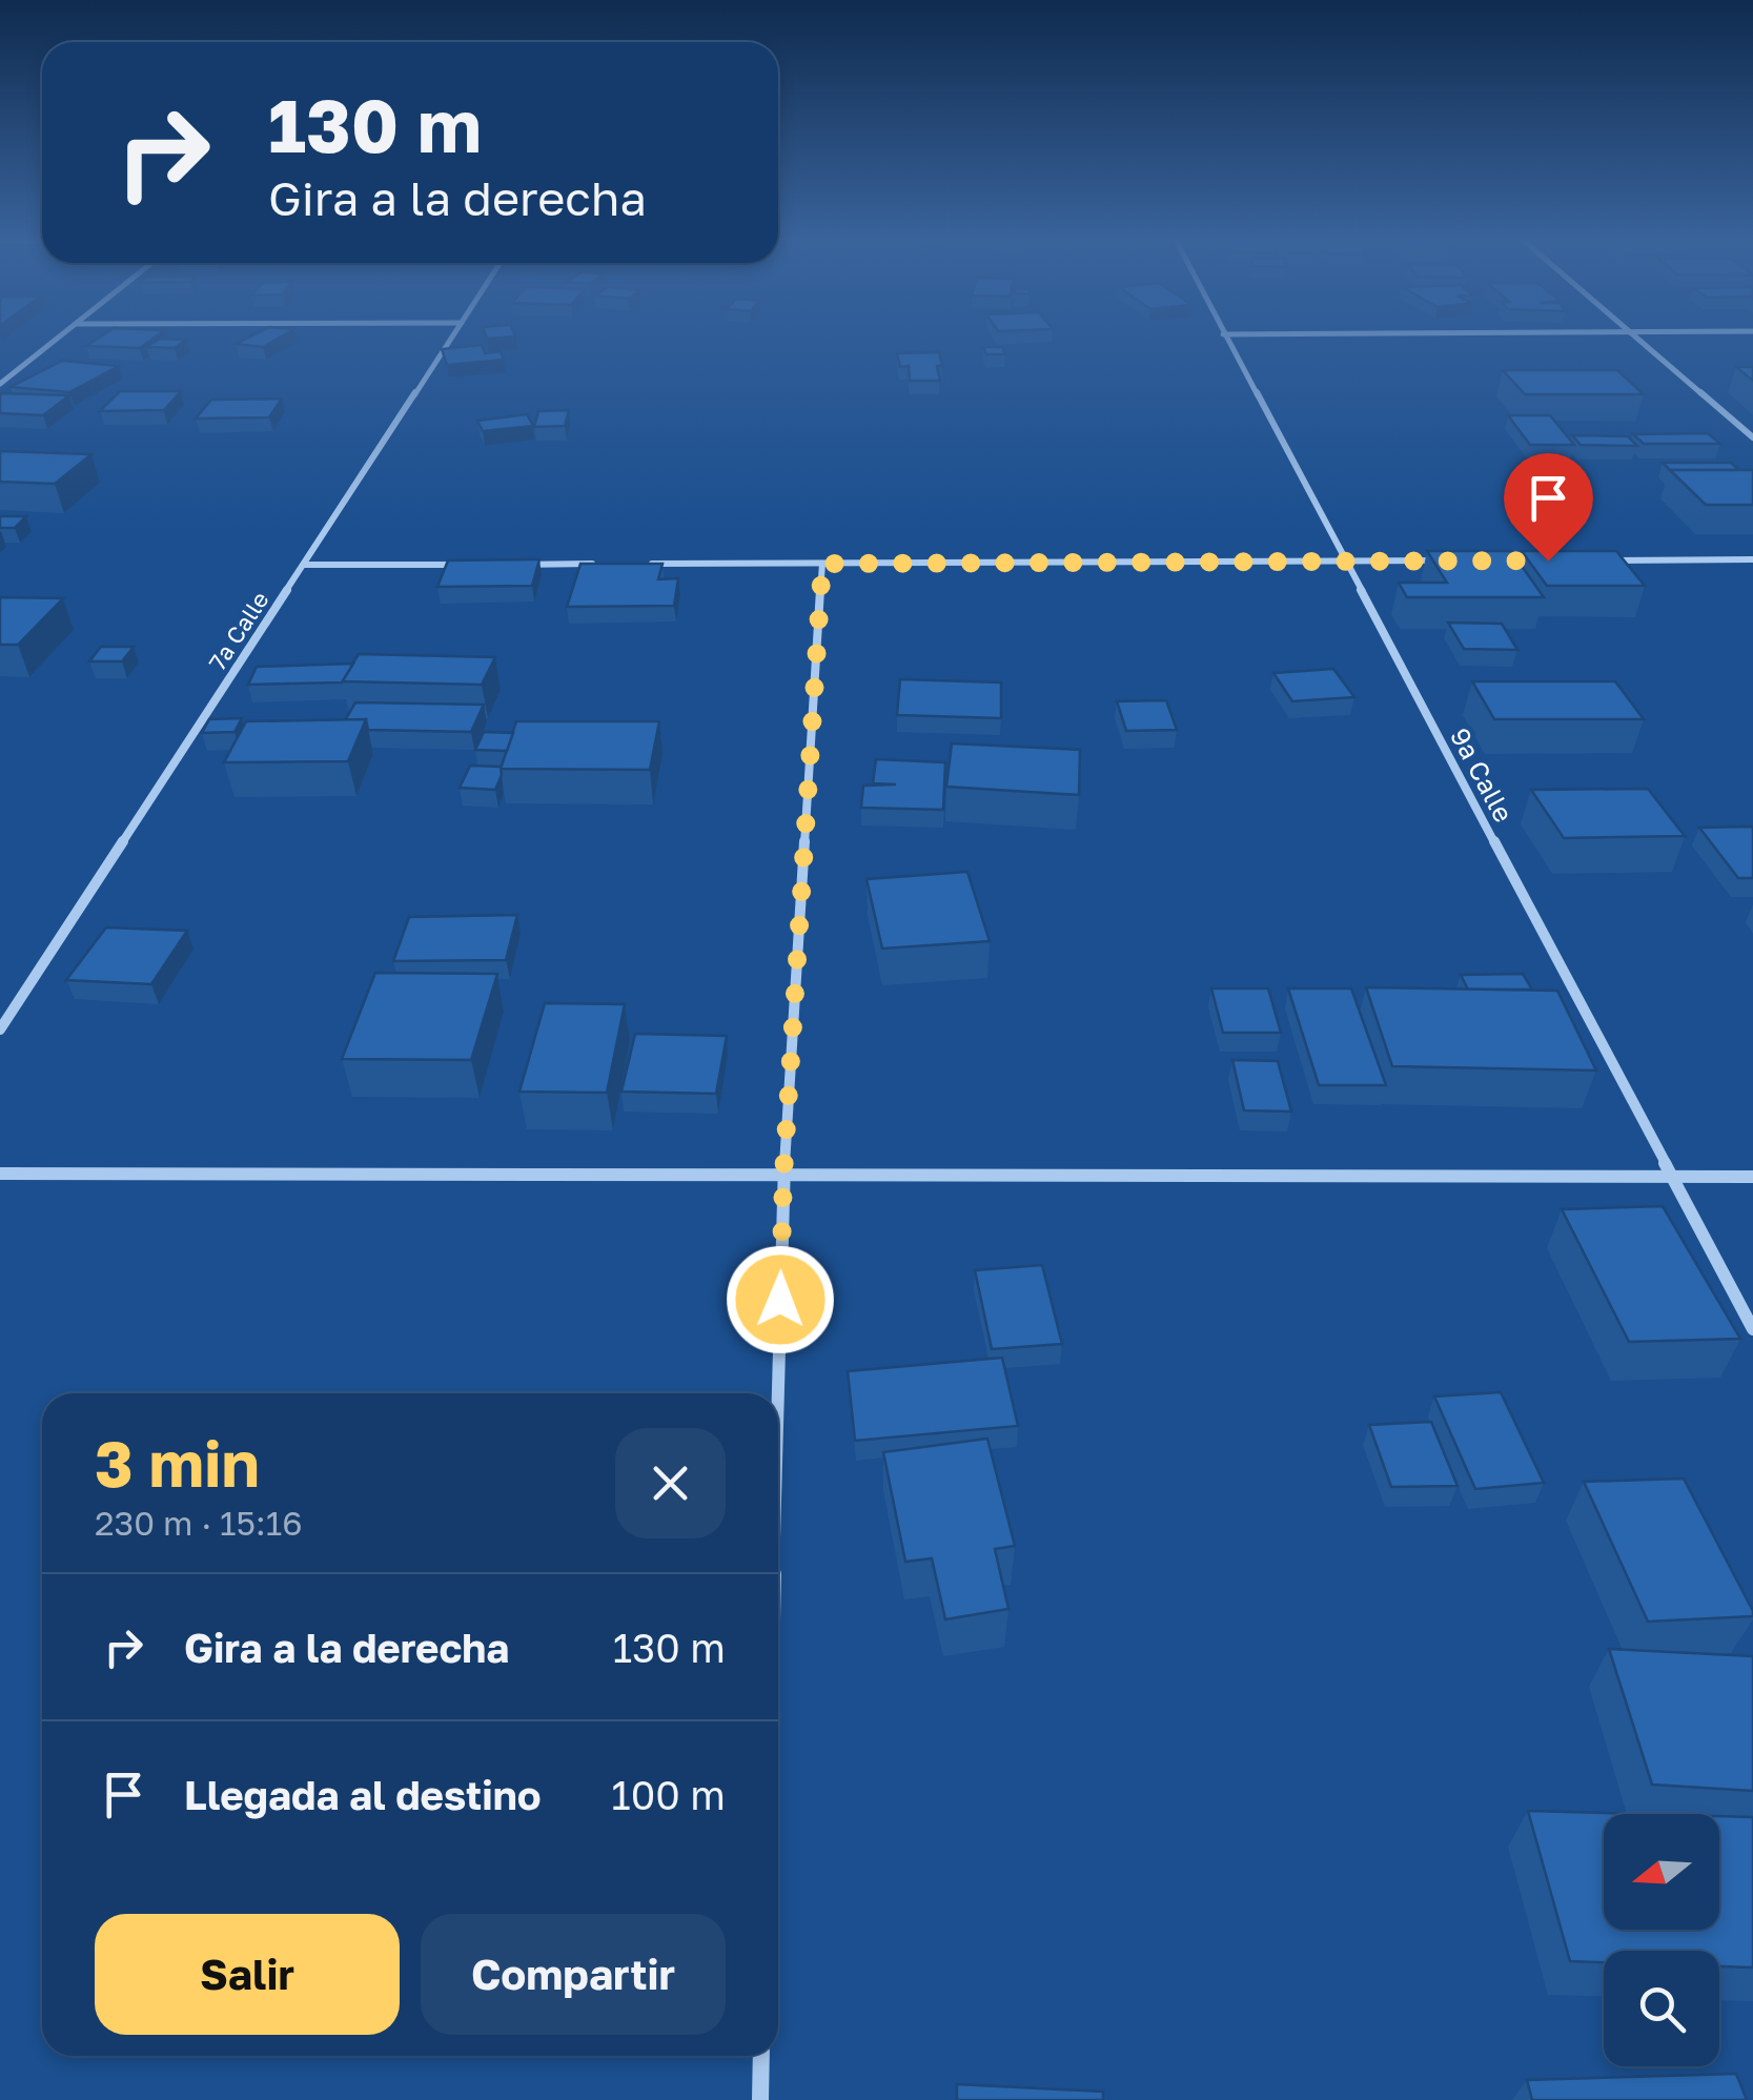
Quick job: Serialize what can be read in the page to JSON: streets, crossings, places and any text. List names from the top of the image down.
{
  "streets": {
    "street": ["7a Calle", "9a Calle"]
  },
  "north": "left",
  "page": {
    "turn": ["130 m", "Gira a la derecha"],
    "heading": ["3 min", "230 m · 15:16"],
    "list": [
      {
        "name": "Gira a la derecha",
        "value": "130 m"
      },
      {
        "name": "Llegada al destino",
        "value": "100 m"
      }
    ],
    "buttons": ["Salir", "Compartir"]
  }
}
